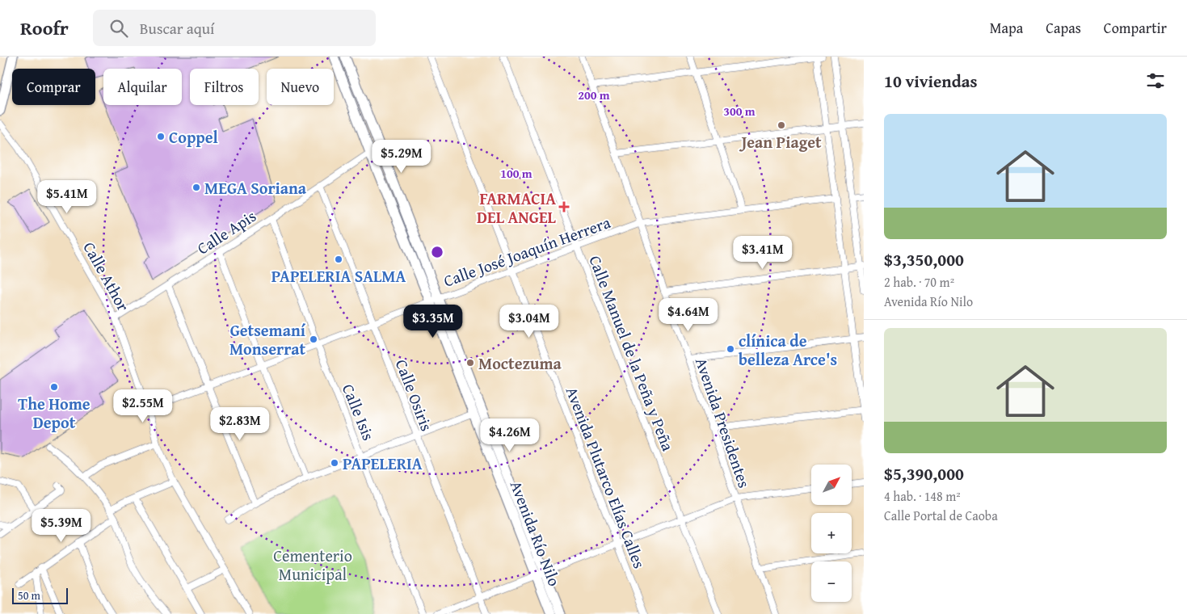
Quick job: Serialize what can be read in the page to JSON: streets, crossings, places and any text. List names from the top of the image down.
{
  "streets": {
    "main road": ["Avenida Río Nilo"],
    "street": [
      "Calle Apis",
      "Calle José Joaquín Herrera",
      "Calle Athor",
      "Calle Manuel de la Peña y Peña",
      "Calle Osiris",
      "Calle Isis",
      "Avenida Presidentes",
      "Avenida Plutarco Elías Calles"
    ]
  },
  "crossings": [
    ["Calle Apis", "Calle Athor"],
    ["Calle Apis", "Calle Osiris"],
    ["Calle Apis", "Calle Isis"],
    ["Calle Apis", "Avenida Río Nilo"],
    ["Calle José Joaquín Herrera", "Calle Athor"],
    ["Calle José Joaquín Herrera", "Calle Manuel de la Peña y Peña"],
    ["Calle José Joaquín Herrera", "Calle Osiris"],
    ["Calle José Joaquín Herrera", "Calle Isis"],
    ["Calle José Joaquín Herrera", "Avenida Presidentes"],
    ["Calle José Joaquín Herrera", "Avenida Plutarco Elías Calles"],
    ["Calle José Joaquín Herrera", "Avenida Río Nilo"]
  ],
  "parks": ["Cementerio Municipal"],
  "places": {
    "other": [
      "Jean Piaget",
      "Coppel",
      "MEGA Soriana",
      "PAPELERIA SALMA",
      "Getsemaní Monserrat",
      "clínica de belleza Arce's",
      "Moctezuma",
      "The Home Depot",
      "PAPELERIA"
    ],
    "health": ["FARMACIA DEL ANGEL"]
  },
  "scale_bar": "50 m",
  "north": "top right",
  "page": {
    "header": "Roofr",
    "search": "Buscar aquí",
    "nav": ["Mapa", "Capas", "Compartir"],
    "heading": "10 viviendas",
    "chip": [
      "Comprar",
      "Alquilar",
      "Filtros",
      "Nuevo"
    ],
    "list": [
      {
        "name": "$3,350,000",
        "note": "2 hab. · 70 m² · Avenida Río Nilo"
      },
      {
        "name": "$5,390,000",
        "note": "4 hab. · 148 m² · Calle Portal de Caoba"
      }
    ],
    "price": [
      "$5.29M",
      "$5.41M",
      "$3.41M",
      "$4.64M",
      "$3.35M",
      "$3.04M",
      "$2.55M",
      "$2.83M",
      "$4.26M",
      "$5.39M"
    ],
    "map_buttons": ["+", "−"],
    "scale": "50 m"
  },
  "rings": ["200 m", "300 m", "100 m"]
}
